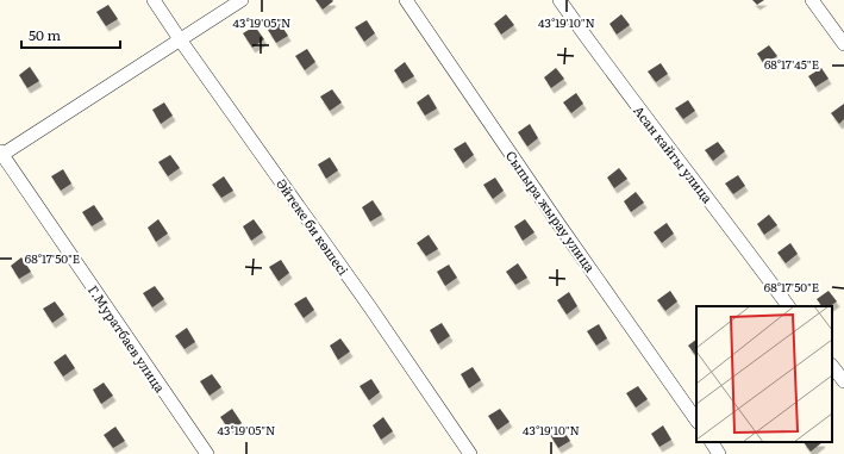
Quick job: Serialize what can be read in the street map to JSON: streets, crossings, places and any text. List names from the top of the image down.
{
  "streets": {
    "street": [
      "Асан кайгы улица",
      "Сыпыра жырау улица",
      "Әйтеке би көшесі",
      "Г.Муратбаев улица"
    ]
  },
  "scale_bar": "50 m",
  "coordinates": [
    "43°19'05\"N",
    "43°19'10\"N",
    "68°17'45\"E",
    "68°17'50\"E"
  ]
}
